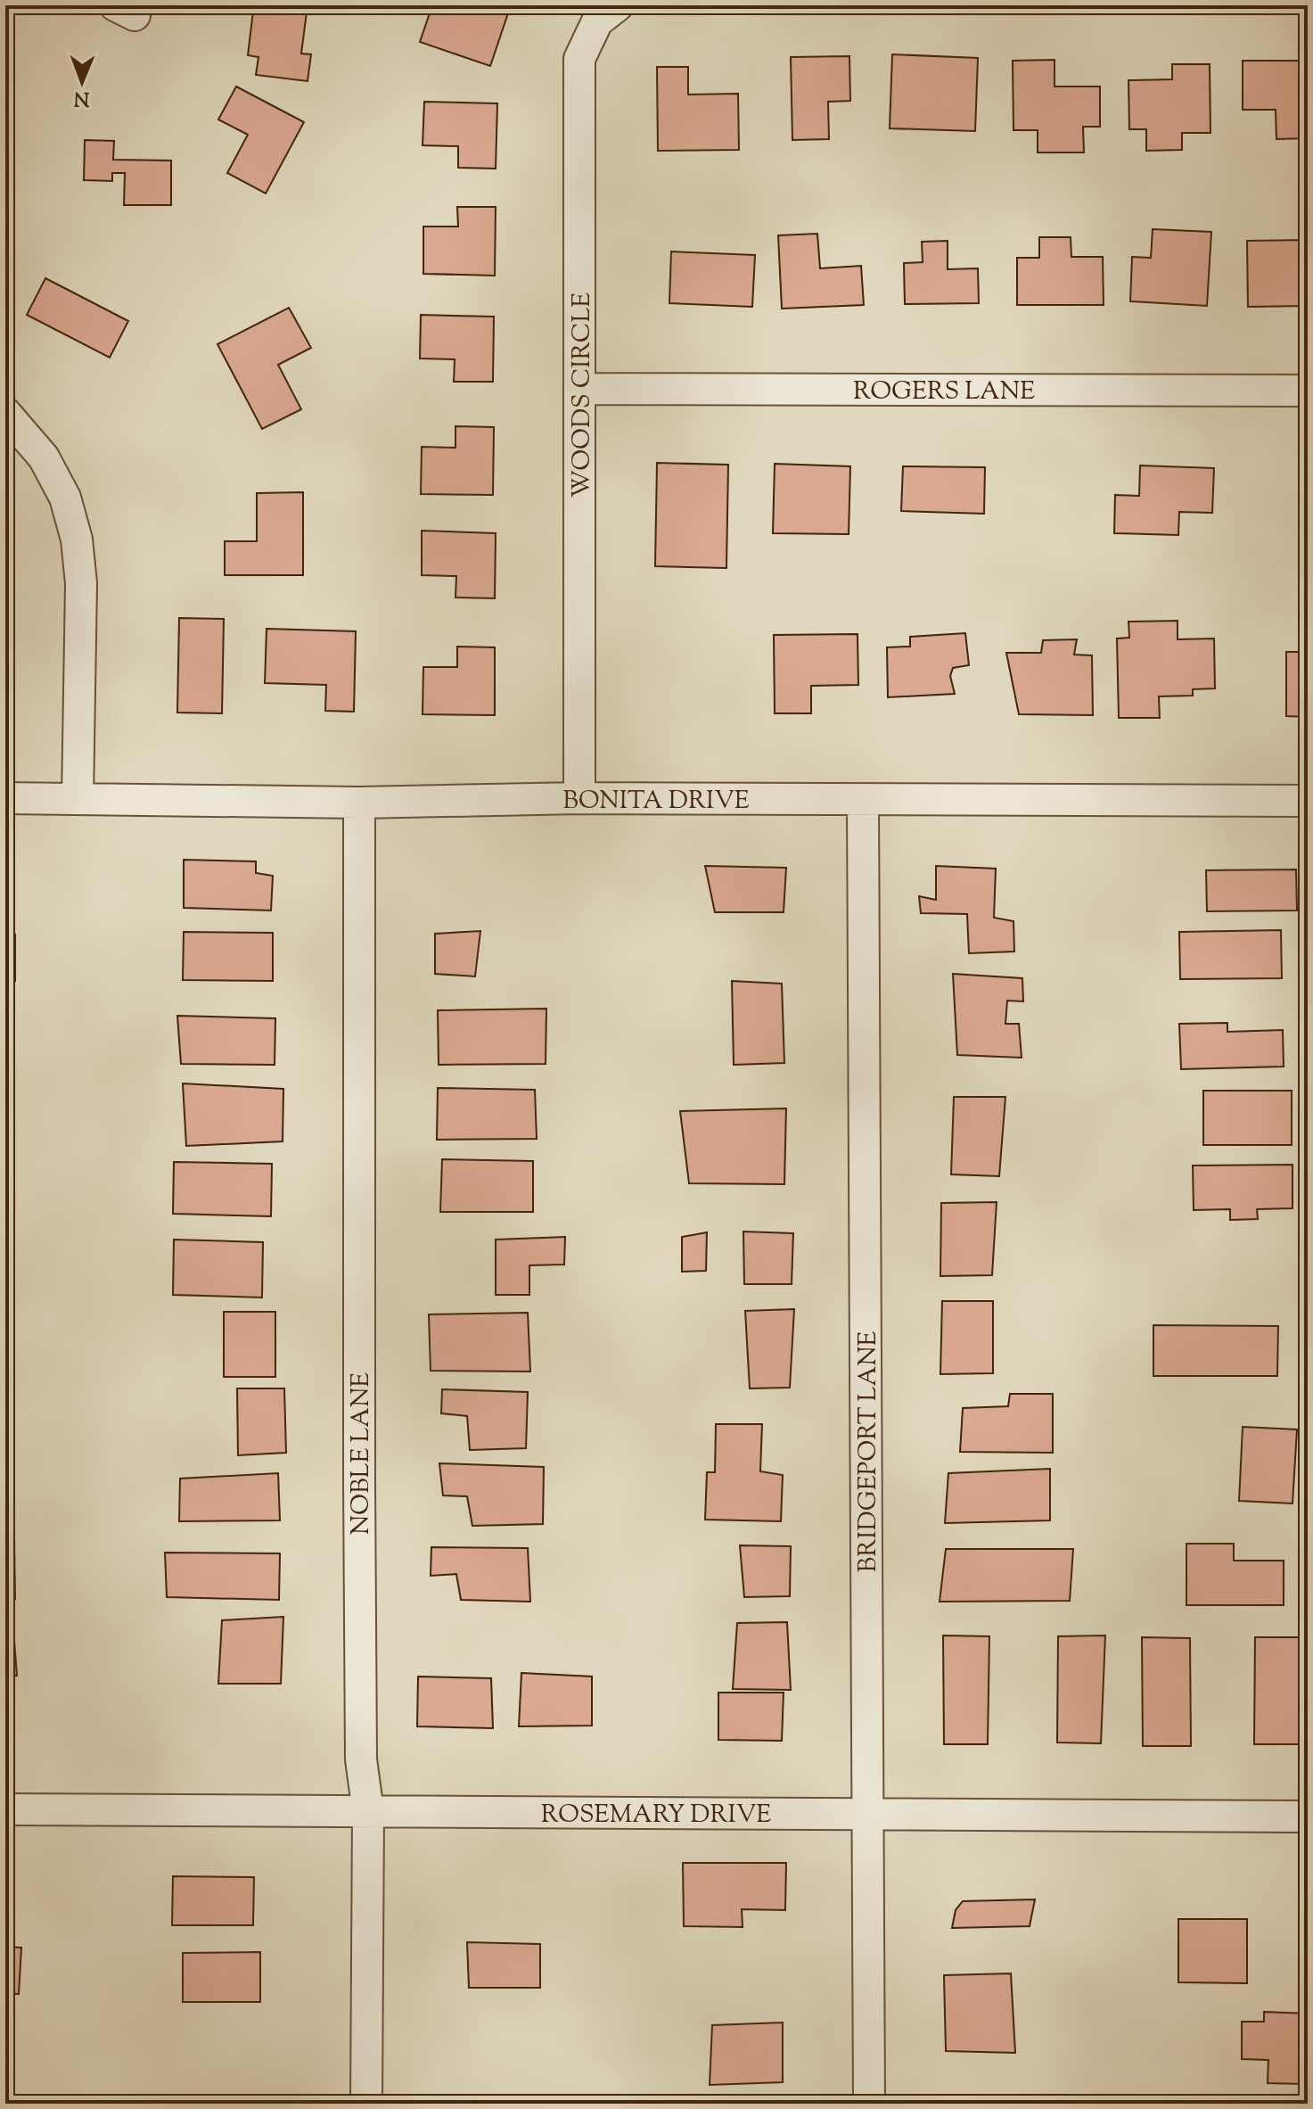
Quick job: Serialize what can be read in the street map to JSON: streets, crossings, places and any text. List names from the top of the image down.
{
  "streets": {
    "street": [
      "ROGERS LANE",
      "WOODS CIRCLE",
      "BONITA DRIVE",
      "BRIDGEPORT LANE",
      "NOBLE LANE",
      "ROSEMARY DRIVE"
    ]
  },
  "crossings": [
    ["ROGERS LANE", "WOODS CIRCLE"],
    ["WOODS CIRCLE", "BONITA DRIVE"],
    ["BONITA DRIVE", "BRIDGEPORT LANE"],
    ["BONITA DRIVE", "NOBLE LANE"],
    ["BRIDGEPORT LANE", "ROSEMARY DRIVE"],
    ["NOBLE LANE", "ROSEMARY DRIVE"]
  ],
  "north": "bottom"
}
